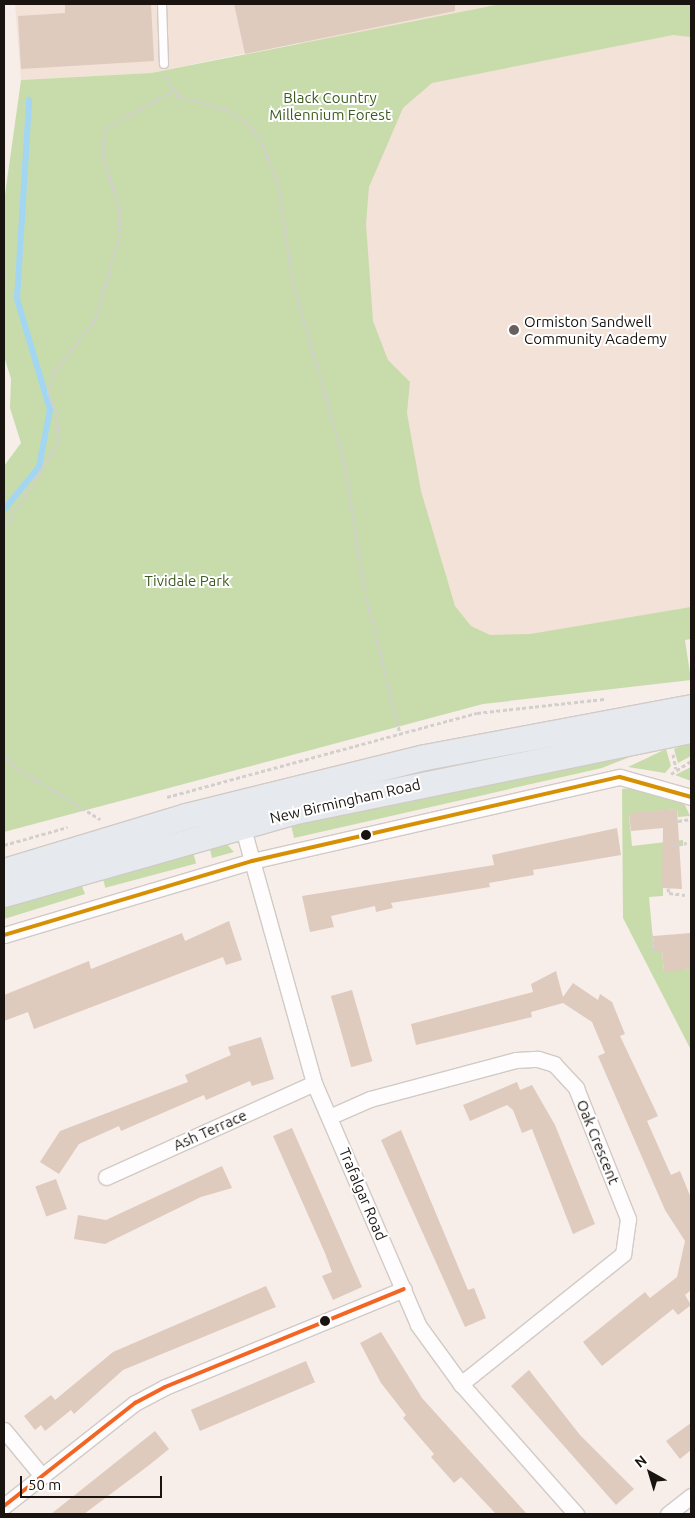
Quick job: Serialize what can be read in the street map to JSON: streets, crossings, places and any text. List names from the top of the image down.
{
  "streets": {
    "highway": ["New Birmingham Road"],
    "street": ["Ash Terrace", "Oak Crescent", "Trafalgar Road"]
  },
  "crossings": [
    ["New Birmingham Road", "Trafalgar Road"],
    ["Ash Terrace", "Trafalgar Road"],
    ["Oak Crescent", "Trafalgar Road"]
  ],
  "parks": ["Black Country Millennium Forest", "Tividale Park"],
  "places": ["Ormiston Sandwell Community Academy"],
  "scale_bar": "50 m",
  "north": "top left"
}
